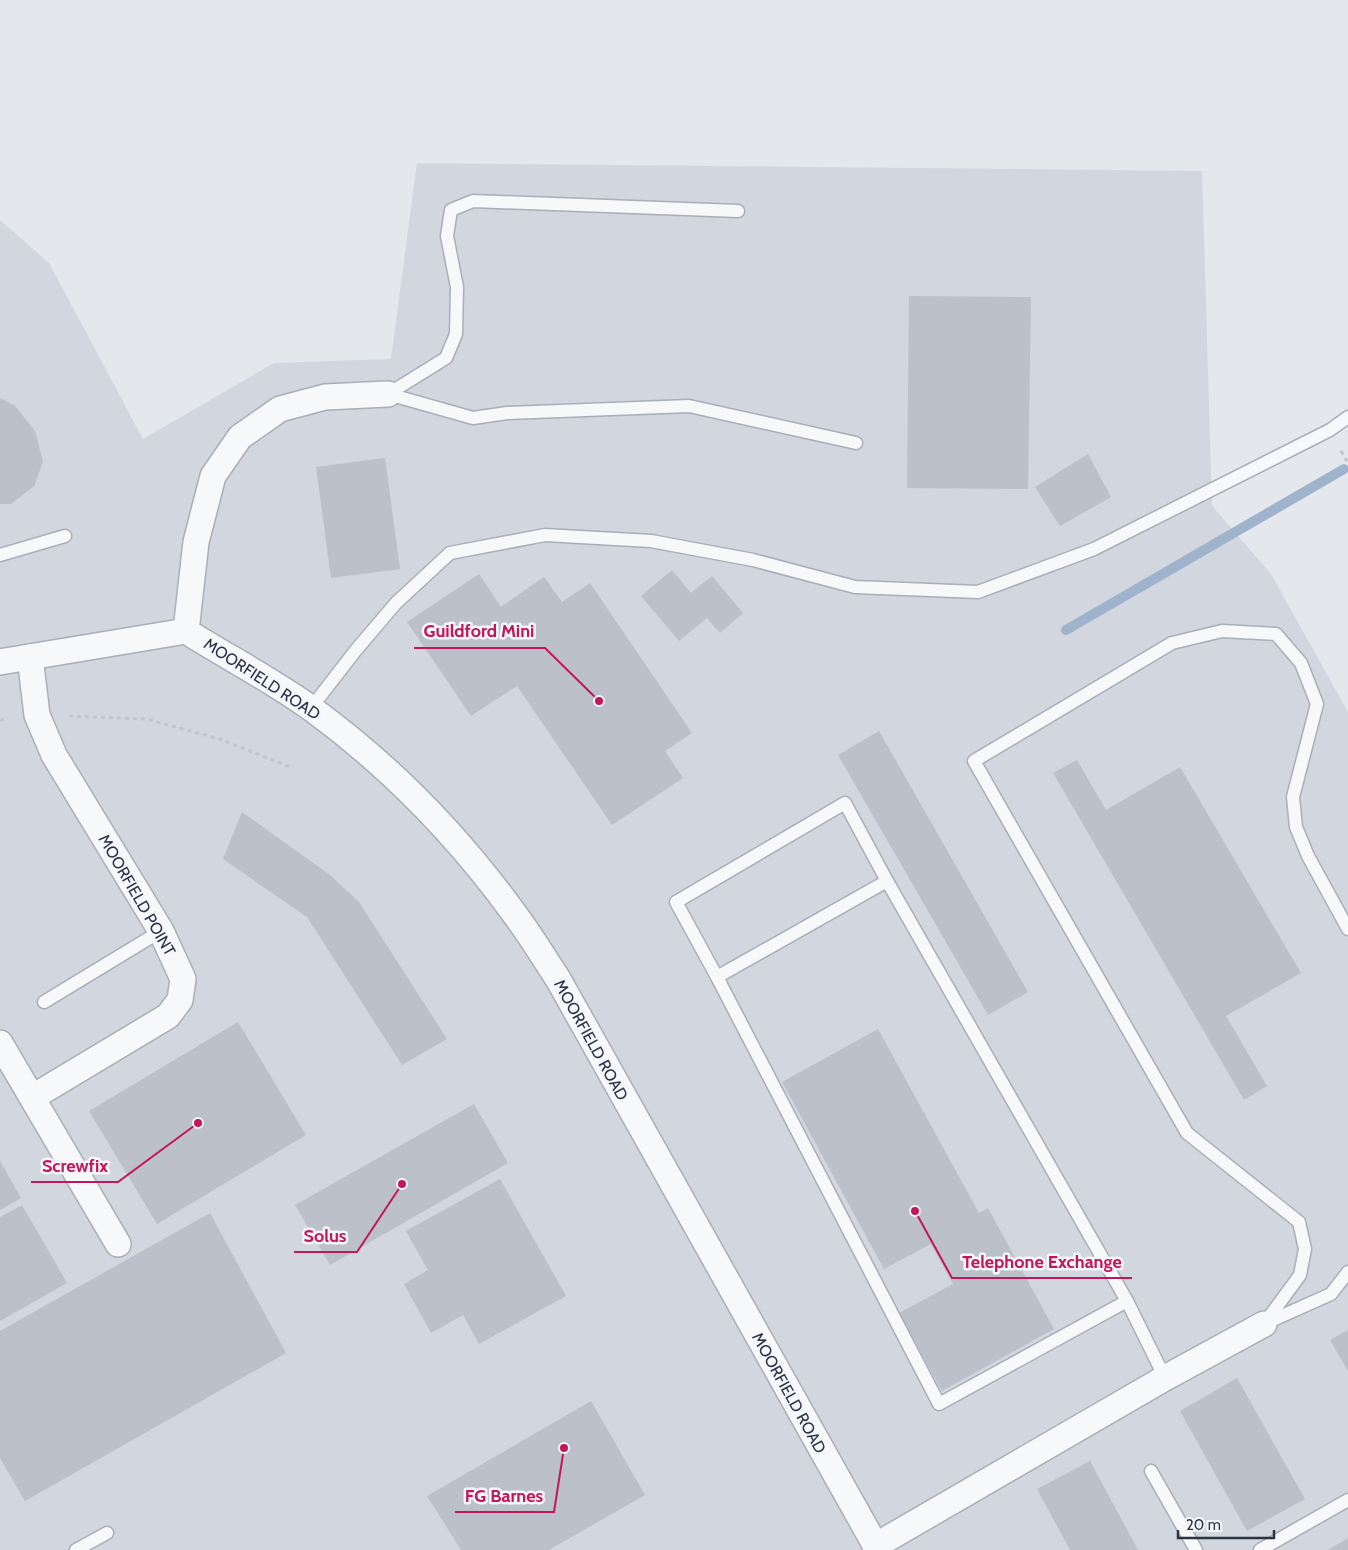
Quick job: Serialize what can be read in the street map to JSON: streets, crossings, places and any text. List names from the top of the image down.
{
  "streets": {
    "street": ["MOORFIELD ROAD", "MOORFIELD POINT"]
  },
  "places": [
    "Guildford Mini",
    "Screwfix",
    "Solus",
    "Telephone Exchange",
    "FG Barnes"
  ],
  "scale_bar": "20 m"
}
